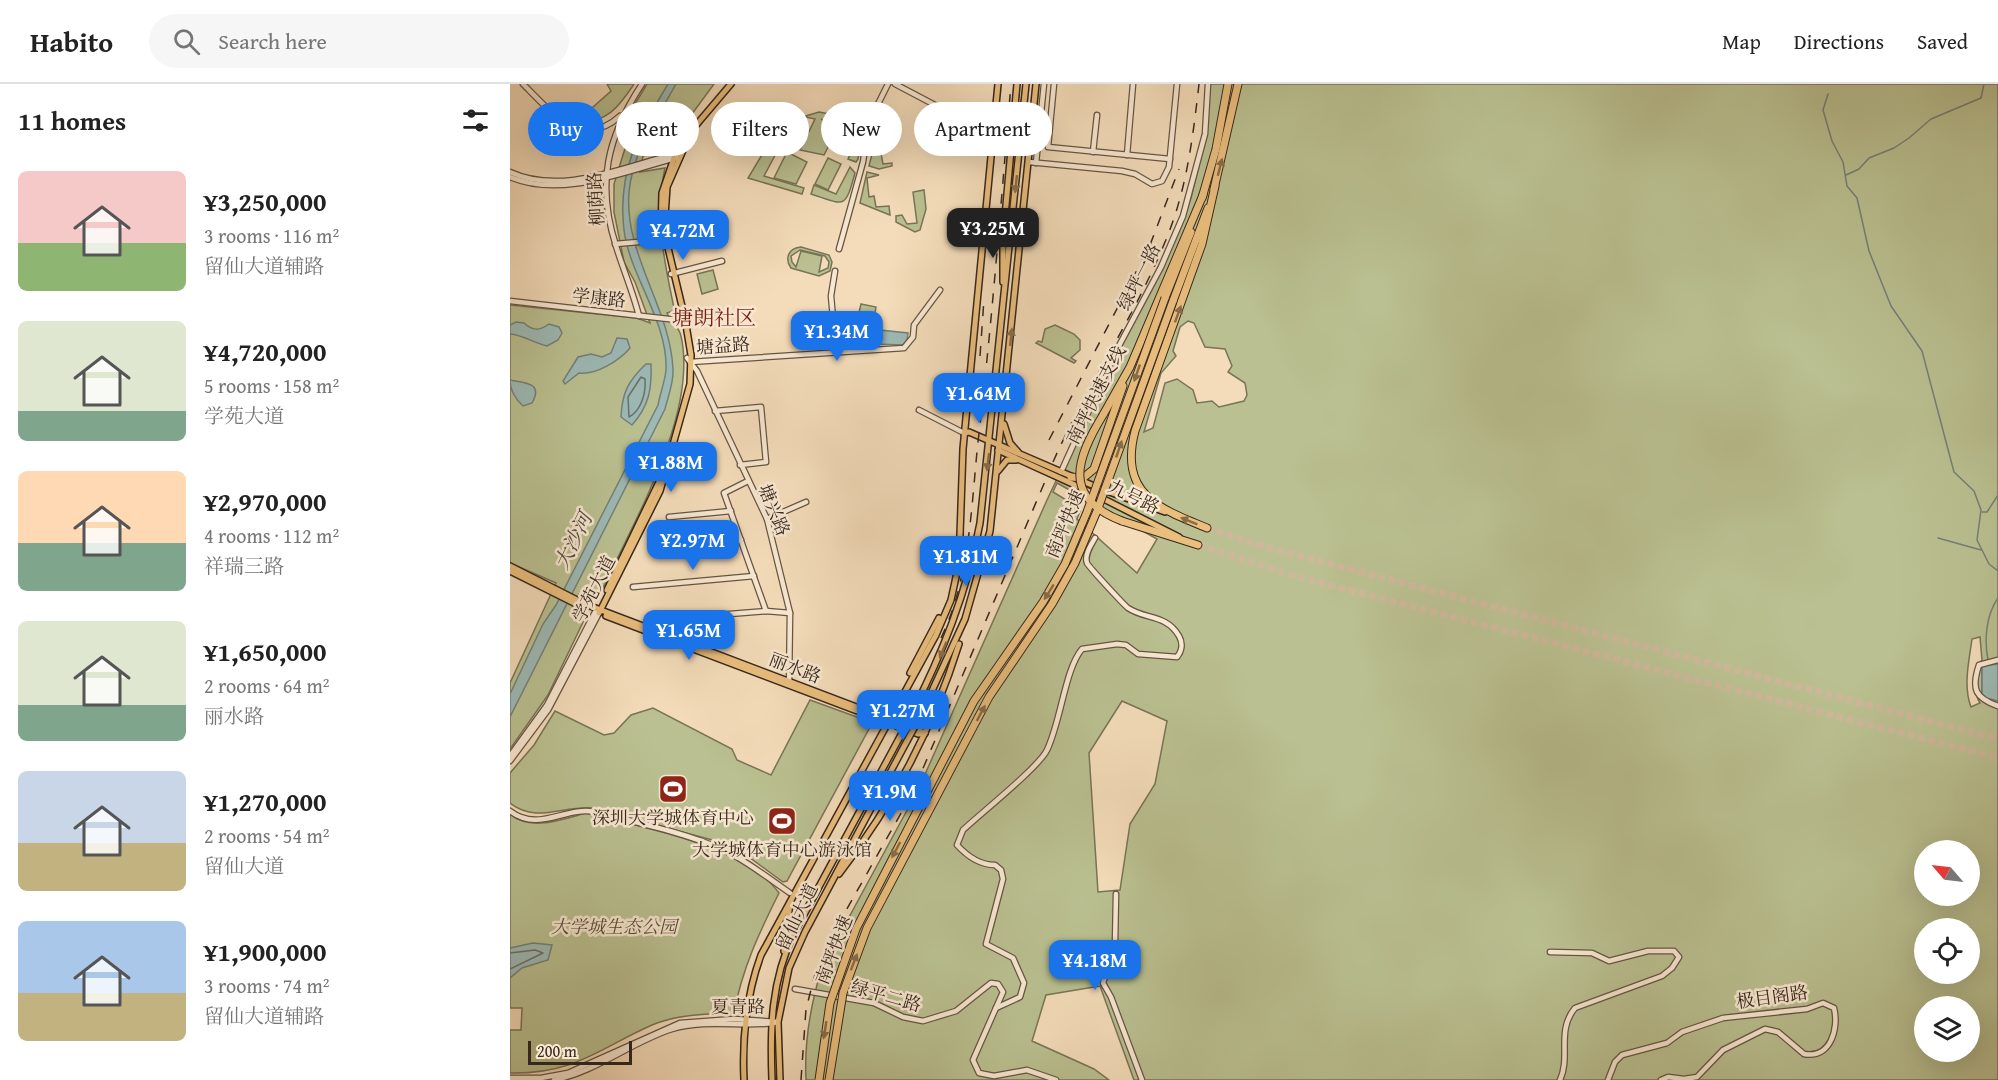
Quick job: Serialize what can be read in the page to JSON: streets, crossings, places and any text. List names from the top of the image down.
{
  "streets": {
    "highway": ["南坪快速支线", "南坪快速"],
    "main road": [
      "九号路",
      "学苑大道",
      "丽水路",
      "留仙大道"
    ],
    "street": [
      "柳荫路",
      "绿坪一路",
      "学康路",
      "塘益路",
      "塘兴路",
      "绿平二路",
      "极目阁路",
      "夏青路"
    ]
  },
  "crossings": [
    ["柳荫路", "学康路"],
    ["绿坪一路", "九号路"],
    ["学康路", "学苑大道"],
    ["塘益路", "塘兴路"],
    ["塘益路", "学苑大道"],
    ["南坪快速支线", "九号路"],
    ["南坪快速支线", "南坪快速"],
    ["九号路", "留仙大道"],
    ["塘兴路", "学苑大道"],
    ["塘兴路", "丽水路"],
    ["学苑大道", "丽水路"],
    ["留仙大道", "夏青路"]
  ],
  "districts": ["塘朗社区"],
  "water": ["大沙河"],
  "parks": ["大学城生态公园"],
  "places": {
    "sports": ["深圳大学城体育中心", "大学城体育中心游泳馆"]
  },
  "scale_bar": "200 m",
  "north": "top left",
  "page": {
    "header": "Habito",
    "search": "Search here",
    "nav": ["Map", "Directions", "Saved"],
    "heading": "11 homes",
    "chip": [
      "Buy",
      "Rent",
      "Filters",
      "New",
      "Apartment"
    ],
    "list": [
      {
        "name": "¥3,250,000",
        "note": "3 rooms · 116 m² · 留仙大道辅路"
      },
      {
        "name": "¥4,720,000",
        "note": "5 rooms · 158 m² · 学苑大道"
      },
      {
        "name": "¥2,970,000",
        "note": "4 rooms · 112 m² · 祥瑞三路"
      },
      {
        "name": "¥1,650,000",
        "note": "2 rooms · 64 m² · 丽水路"
      },
      {
        "name": "¥1,270,000",
        "note": "2 rooms · 54 m² · 留仙大道"
      },
      {
        "name": "¥1,900,000",
        "note": "3 rooms · 74 m² · 留仙大道辅路"
      }
    ],
    "price": [
      "¥3.25M",
      "¥4.72M",
      "¥1.34M",
      "¥1.64M",
      "¥1.88M",
      "¥2.97M",
      "¥1.81M",
      "¥1.65M",
      "¥1.27M",
      "¥1.9M",
      "¥4.18M"
    ],
    "scale": "200 m"
  }
}
